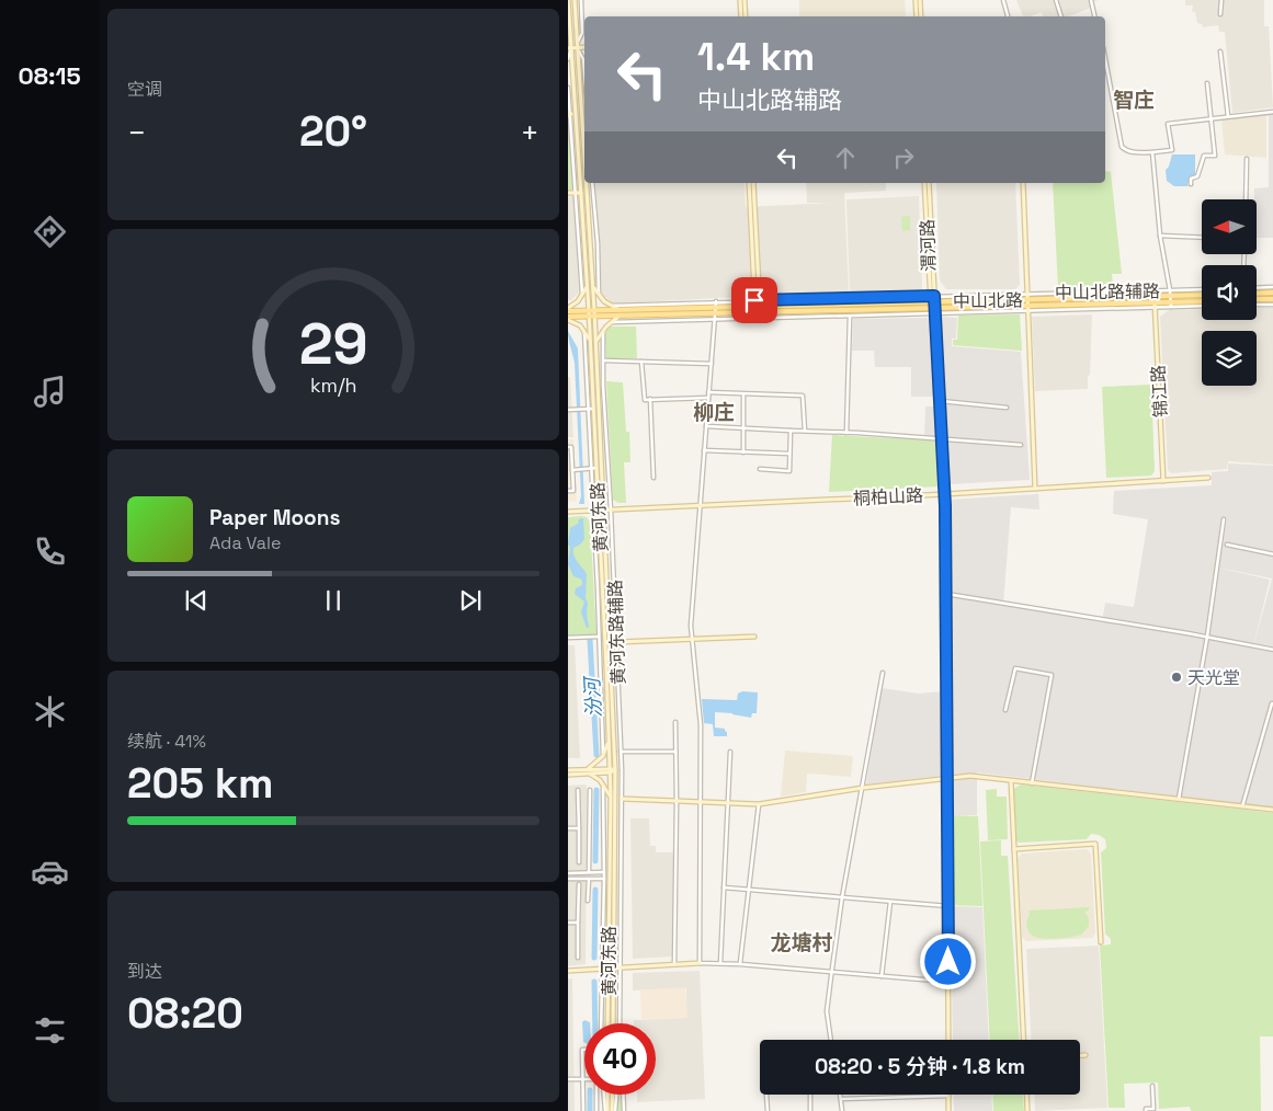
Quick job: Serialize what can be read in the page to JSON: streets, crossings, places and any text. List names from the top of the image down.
{
  "streets": {
    "main road": ["中山北路"],
    "street": [
      "渭河路",
      "中山北路辅路",
      "锦江路",
      "桐柏山路",
      "黄河东路",
      "黄河东路辅路"
    ]
  },
  "crossings": [
    ["渭河路", "中山北路辅路"],
    ["渭河路", "中山北路"],
    ["渭河路", "桐柏山路"],
    ["中山北路辅路", "中山北路"],
    ["中山北路辅路", "锦江路"],
    ["中山北路", "锦江路"],
    ["中山北路", "黄河东路"],
    ["锦江路", "桐柏山路"],
    ["桐柏山路", "黄河东路"],
    ["桐柏山路", "黄河东路辅路"]
  ],
  "districts": ["智庄", "柳庄", "龙塘村"],
  "water": ["汾河"],
  "places": ["天光堂"],
  "north": "left",
  "page": {
    "tabs": "08:15",
    "tile": [
      "空调",
      ["续航 · 41%", "205 km"],
      ["到达", "08:20"]
    ],
    "turn": ["1.4 km", "中山北路辅路"],
    "heat": ["−", "20°", "+"],
    "song": ["Paper Moons", "Ada Vale"],
    "limit": "40",
    "trip": "08:20 · 5 分钟 · 1.8 km",
    "gauge": ["29", "km/h"]
  }
}
